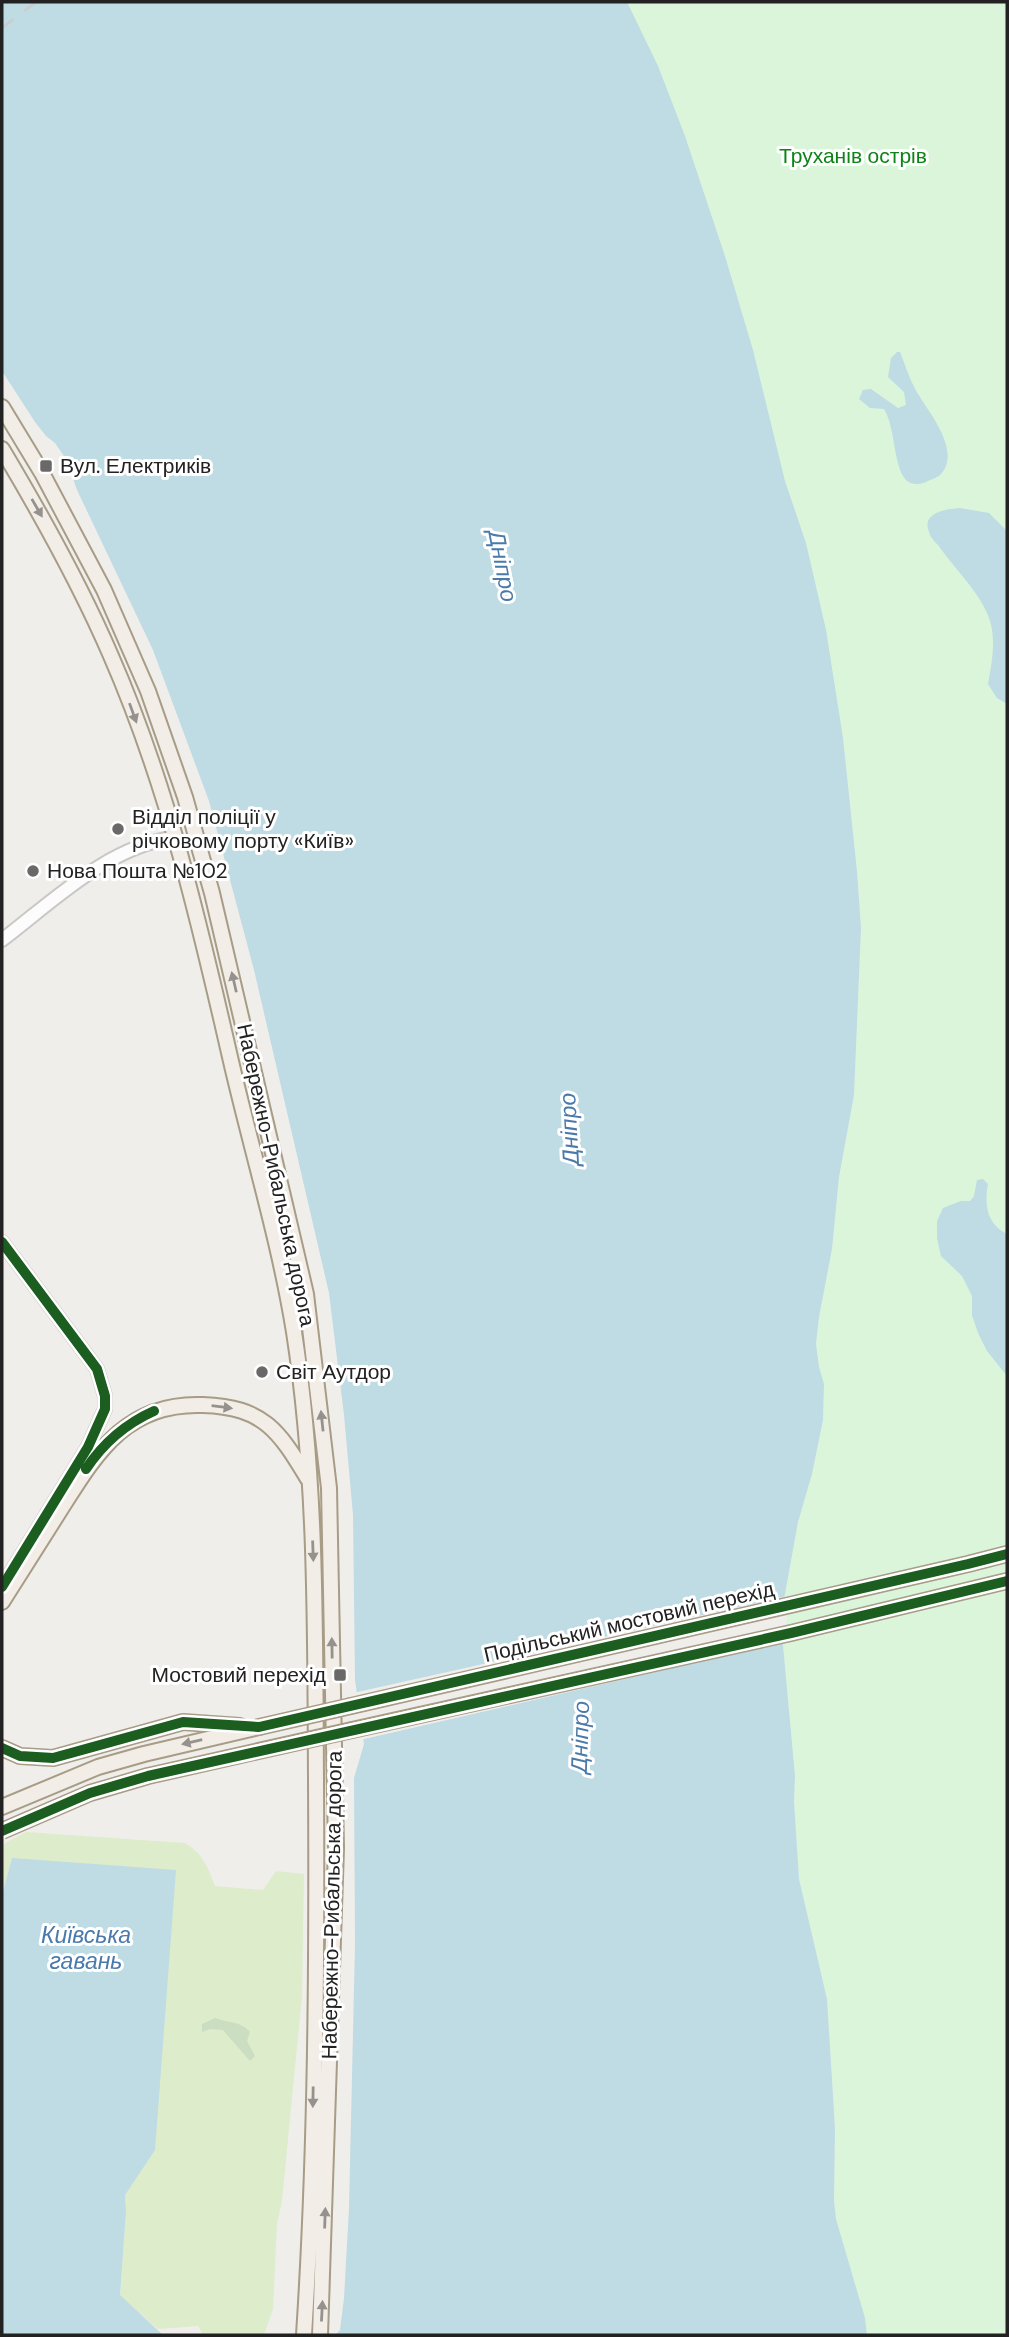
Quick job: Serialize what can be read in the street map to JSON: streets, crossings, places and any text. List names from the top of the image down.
{
  "streets": {
    "main road": ["Набережно-Рибальська дорога", "Подільський мостовий перехід"]
  },
  "water": ["Дніпро", "Київська гавань"],
  "parks": ["Труханів острів"],
  "places": {
    "transit": ["Вул. Електриків", "Мостовий перехід"],
    "other": ["Відділ поліції у річковому порту «Київ»", "Нова Пошта №102", "Світ Аутдор"]
  }
}
